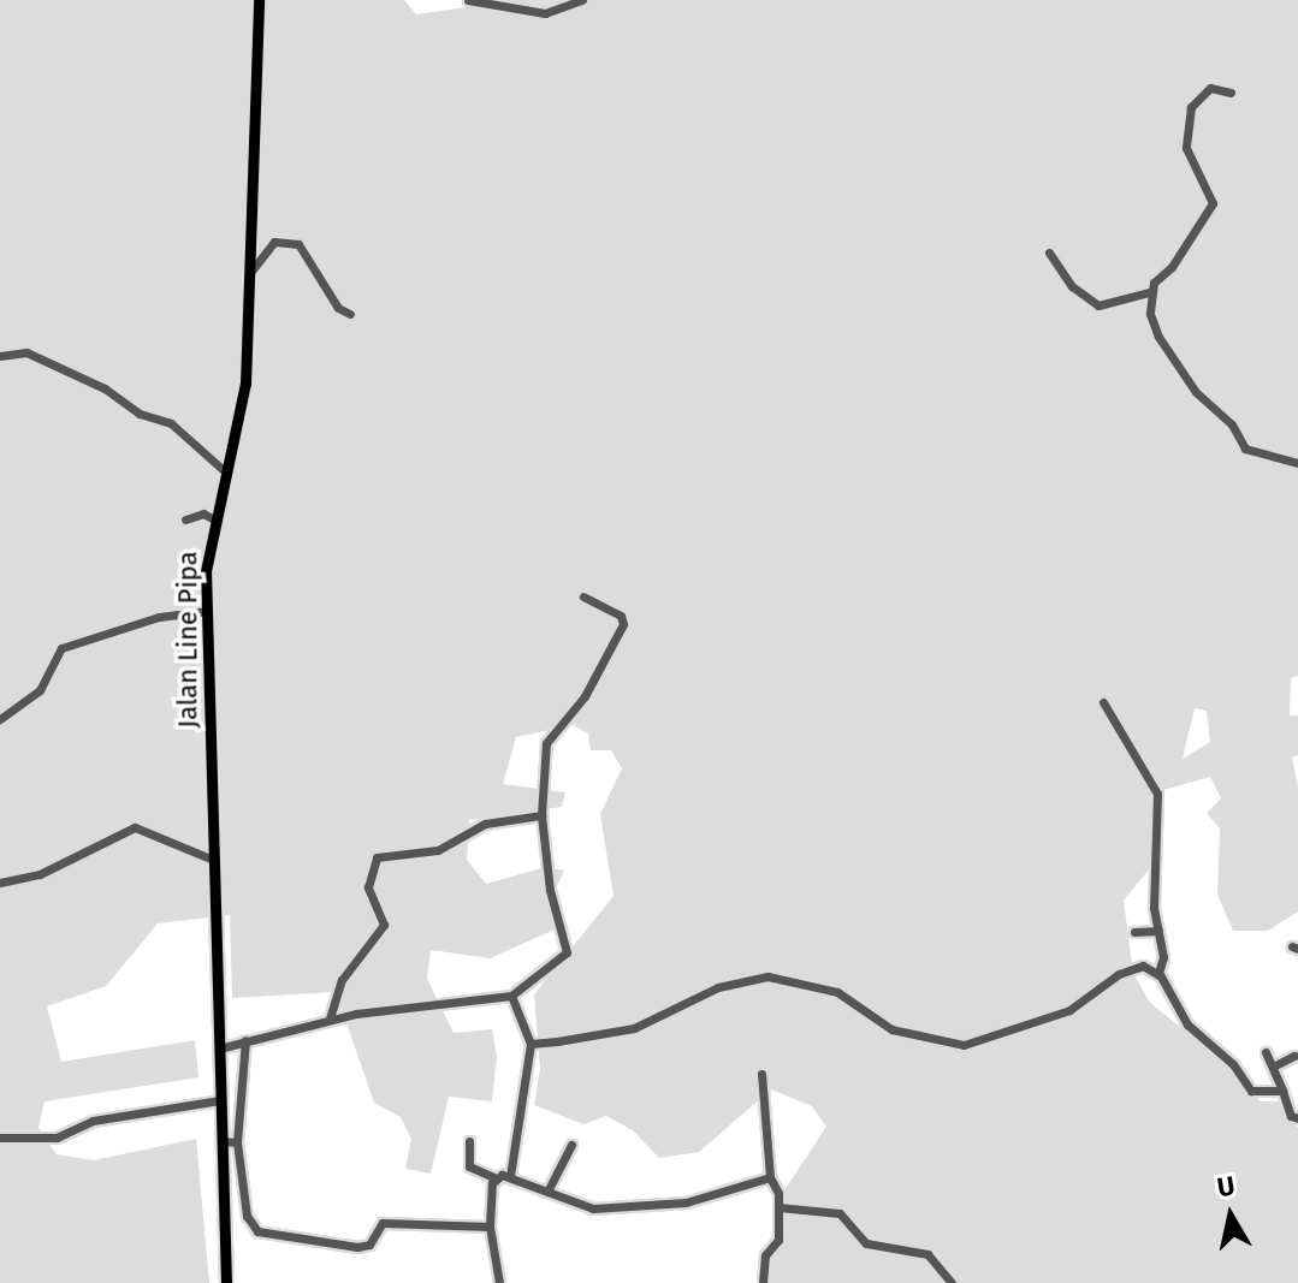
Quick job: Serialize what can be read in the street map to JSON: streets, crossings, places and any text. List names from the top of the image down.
{
  "streets": {
    "main road": ["Jalan Line Pipa"]
  },
  "north": "top"
}
